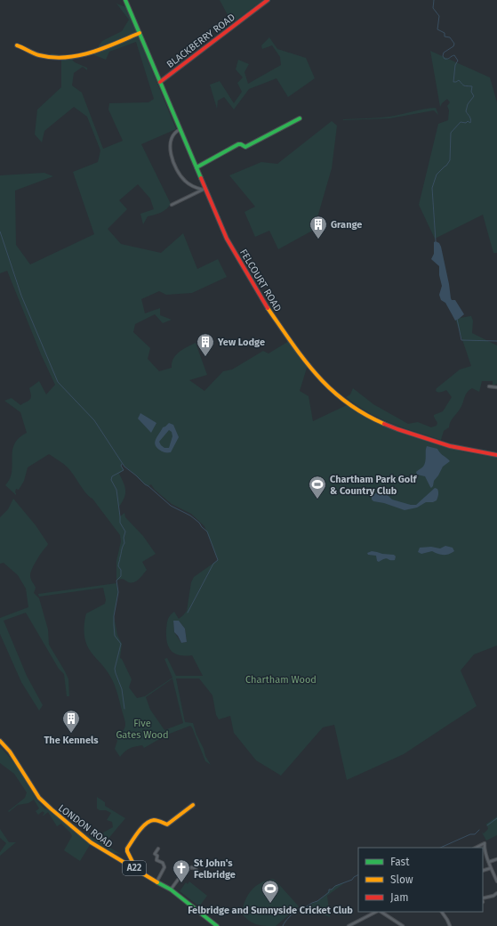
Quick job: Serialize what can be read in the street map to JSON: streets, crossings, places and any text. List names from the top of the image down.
{
  "streets": {
    "main road": [
      "BLACKBERRY ROAD",
      "FELCOURT ROAD",
      "LONDON ROAD",
      "A22"
    ]
  },
  "crossings": [
    ["BLACKBERRY ROAD", "FELCOURT ROAD"]
  ],
  "parks": ["Chartham Wood", "Five Gates Wood"],
  "places": {
    "building": ["Grange", "Yew Lodge", "The Kennels"],
    "sports": ["Chartham Park Golf & Country Club", "Felbridge and Sunnyside Cricket Club"],
    "church": ["St John's Felbridge"]
  },
  "legend": ["Fast", "Slow", "Jam"]
}
